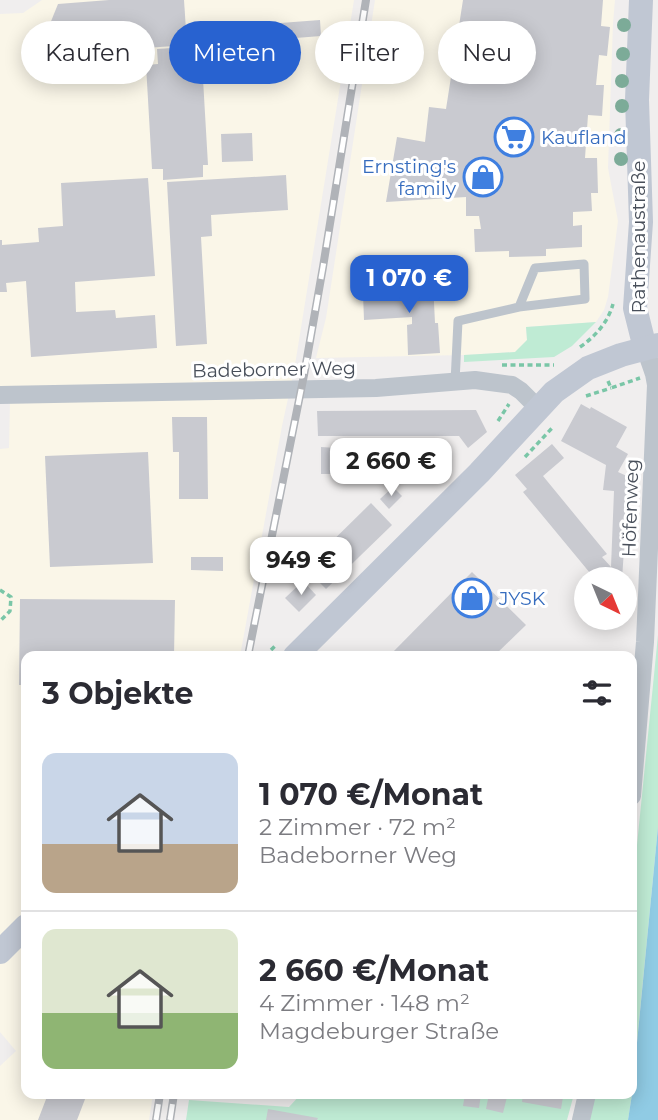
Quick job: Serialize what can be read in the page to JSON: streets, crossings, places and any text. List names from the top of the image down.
{
  "streets": {
    "main road": ["Rathenaustraße"],
    "street": ["Badeborner Weg", "Höfenweg"]
  },
  "crossings": [
    ["Rathenaustraße", "Höfenweg"]
  ],
  "places": {
    "supermarket": ["Kaufland"],
    "shop": ["Ernsting's family", "JYSK"]
  },
  "north": "bottom right",
  "page": {
    "chip": [
      "Kaufen",
      "Mieten",
      "Filter",
      "Neu"
    ],
    "price": ["1 070 €", "2 660 €", "949 €"],
    "heading": "3 Objekte",
    "list": [
      {
        "name": "1 070 €/Monat",
        "note": "2 Zimmer · 72 m² · Badeborner Weg"
      },
      {
        "name": "2 660 €/Monat",
        "note": "4 Zimmer · 148 m² · Magdeburger Straße"
      }
    ]
  }
}
